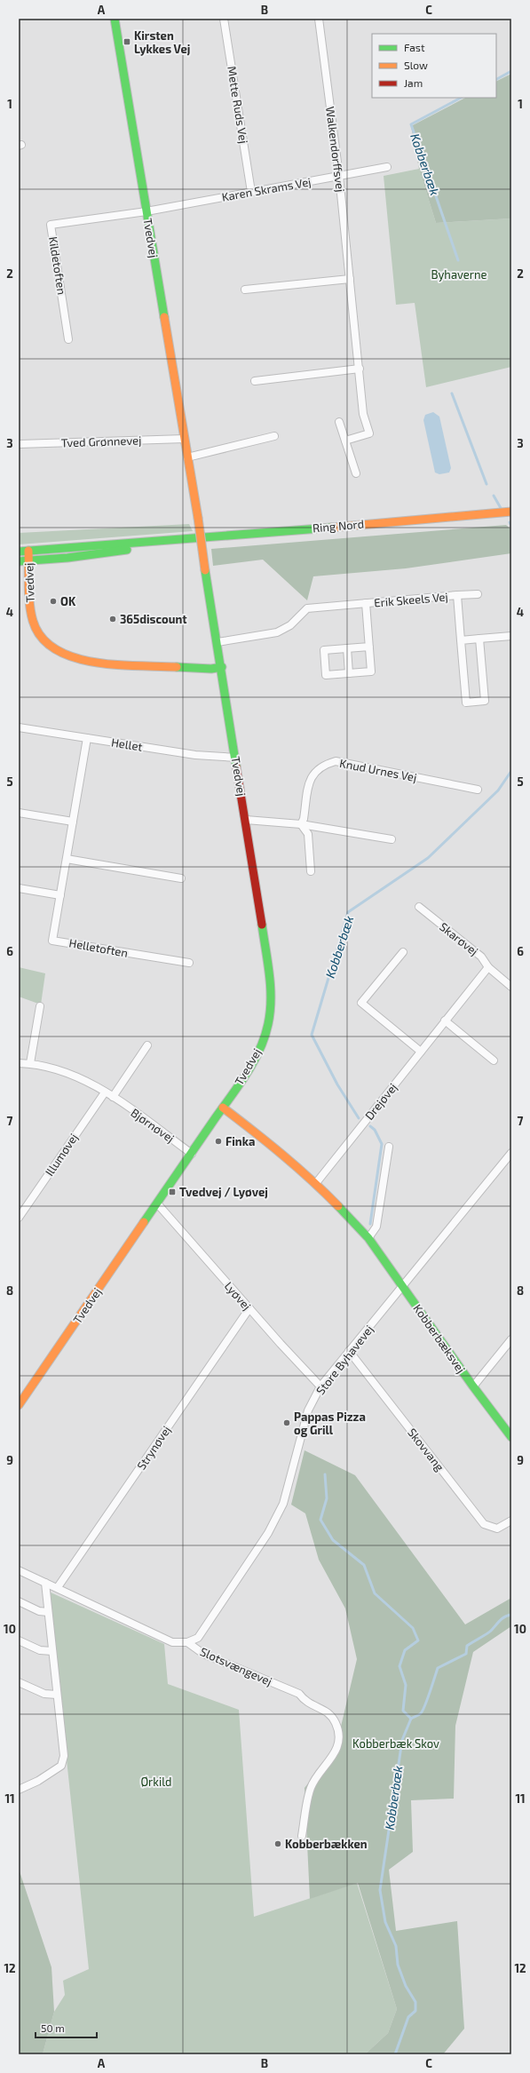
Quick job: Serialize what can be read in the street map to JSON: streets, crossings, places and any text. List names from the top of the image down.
{
  "streets": {
    "street": [
      "Mette Ruds Vej",
      "Walkendorffsvej",
      "Karen Skrams Vej",
      "Tvedvej",
      "Kildetoften",
      "Tved Grønnevej",
      "Ring Nord",
      "Erik Skeels Vej",
      "Hellet",
      "Knud Urnes Vej",
      "Skarøvej",
      "Helletoften",
      "Drejøvej",
      "Bjørnøvej",
      "Illumøvej",
      "Lyøvej",
      "Kobberbæksvej",
      "Store Byhavevej",
      "Strynøvej",
      "Skovvang",
      "Slotsvængevej"
    ]
  },
  "crossings": [
    ["Mette Ruds Vej", "Karen Skrams Vej"],
    ["Walkendorffsvej", "Karen Skrams Vej"],
    ["Karen Skrams Vej", "Tvedvej"],
    ["Karen Skrams Vej", "Kildetoften"],
    ["Tvedvej", "Kildetoften"],
    ["Tvedvej", "Tved Grønnevej"],
    ["Tvedvej", "Ring Nord"],
    ["Tvedvej", "Erik Skeels Vej"],
    ["Tvedvej", "Hellet"],
    ["Tvedvej", "Bjørnøvej"],
    ["Tvedvej", "Lyøvej"],
    ["Tvedvej", "Kobberbæksvej"],
    ["Hellet", "Helletoften"],
    ["Skarøvej", "Drejøvej"],
    ["Drejøvej", "Kobberbæksvej"],
    ["Bjørnøvej", "Illumøvej"],
    ["Lyøvej", "Store Byhavevej"],
    ["Lyøvej", "Strynøvej"],
    ["Kobberbæksvej", "Store Byhavevej"],
    ["Store Byhavevej", "Skovvang"],
    ["Store Byhavevej", "Slotsvængevej"],
    ["Strynøvej", "Slotsvængevej"]
  ],
  "water": ["Kobberbæk"],
  "parks": ["Byhaverne", "Kobberbæk Skov", "Ørkild"],
  "places": {
    "transit": ["Kirsten Lykkes Vej", "Tvedvej / Lyøvej"],
    "other": [
      "OK",
      "365discount",
      "Finka",
      "Pappas Pizza og Grill",
      "Kobberbækken"
    ]
  },
  "legend": ["Fast", "Slow", "Jam"],
  "scale_bar": "50 m",
  "grid": {
    "columns": ["A", "B", "C"],
    "rows": [
      "1",
      "2",
      "3",
      "4",
      "5",
      "6",
      "7",
      "8",
      "9",
      "10",
      "11",
      "12"
    ]
  }
}
